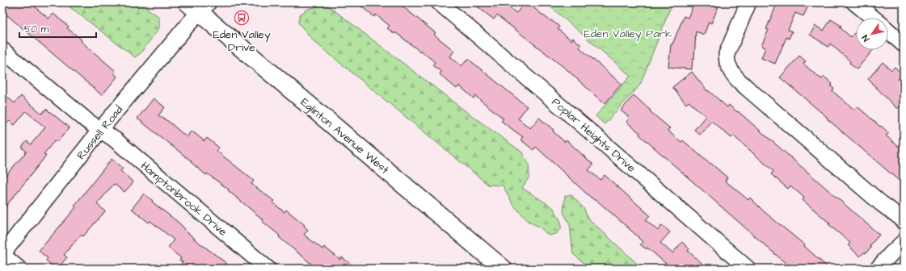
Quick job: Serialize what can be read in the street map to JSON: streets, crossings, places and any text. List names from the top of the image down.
{
  "streets": {
    "main road": ["Eglinton Avenue West"],
    "street": ["Russell Road", "Poplar Heights Drive", "Hamptonbrook Drive"]
  },
  "crossings": [
    ["Russell Road", "Eglinton Avenue West"],
    ["Russell Road", "Hamptonbrook Drive"]
  ],
  "parks": ["Eden Valley Park"],
  "places": {
    "bus stop": ["Eden Valley Drive"]
  },
  "scale_bar": "50 m",
  "north": "bottom left"
}
